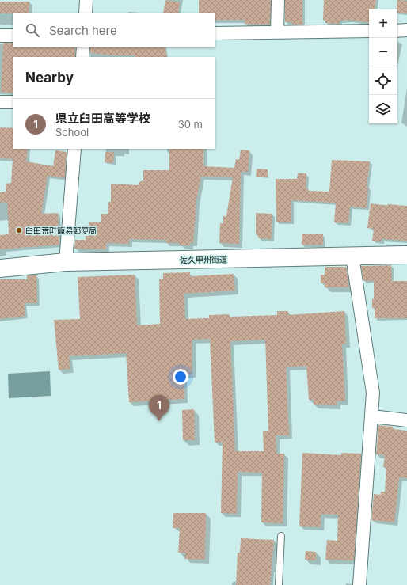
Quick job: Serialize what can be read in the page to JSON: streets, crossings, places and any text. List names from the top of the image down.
{
  "streets": {
    "street": ["佐久甲州街道"]
  },
  "places": ["臼田荒町簡易郵便局"],
  "page": {
    "map_buttons": ["+", "−"],
    "search": "Search here",
    "heading": "Nearby",
    "list": [
      {
        "mark": "1",
        "name": "県立臼田高等学校",
        "note": "School",
        "value": "30 m"
      }
    ],
    "pins": "1"
  }
}
